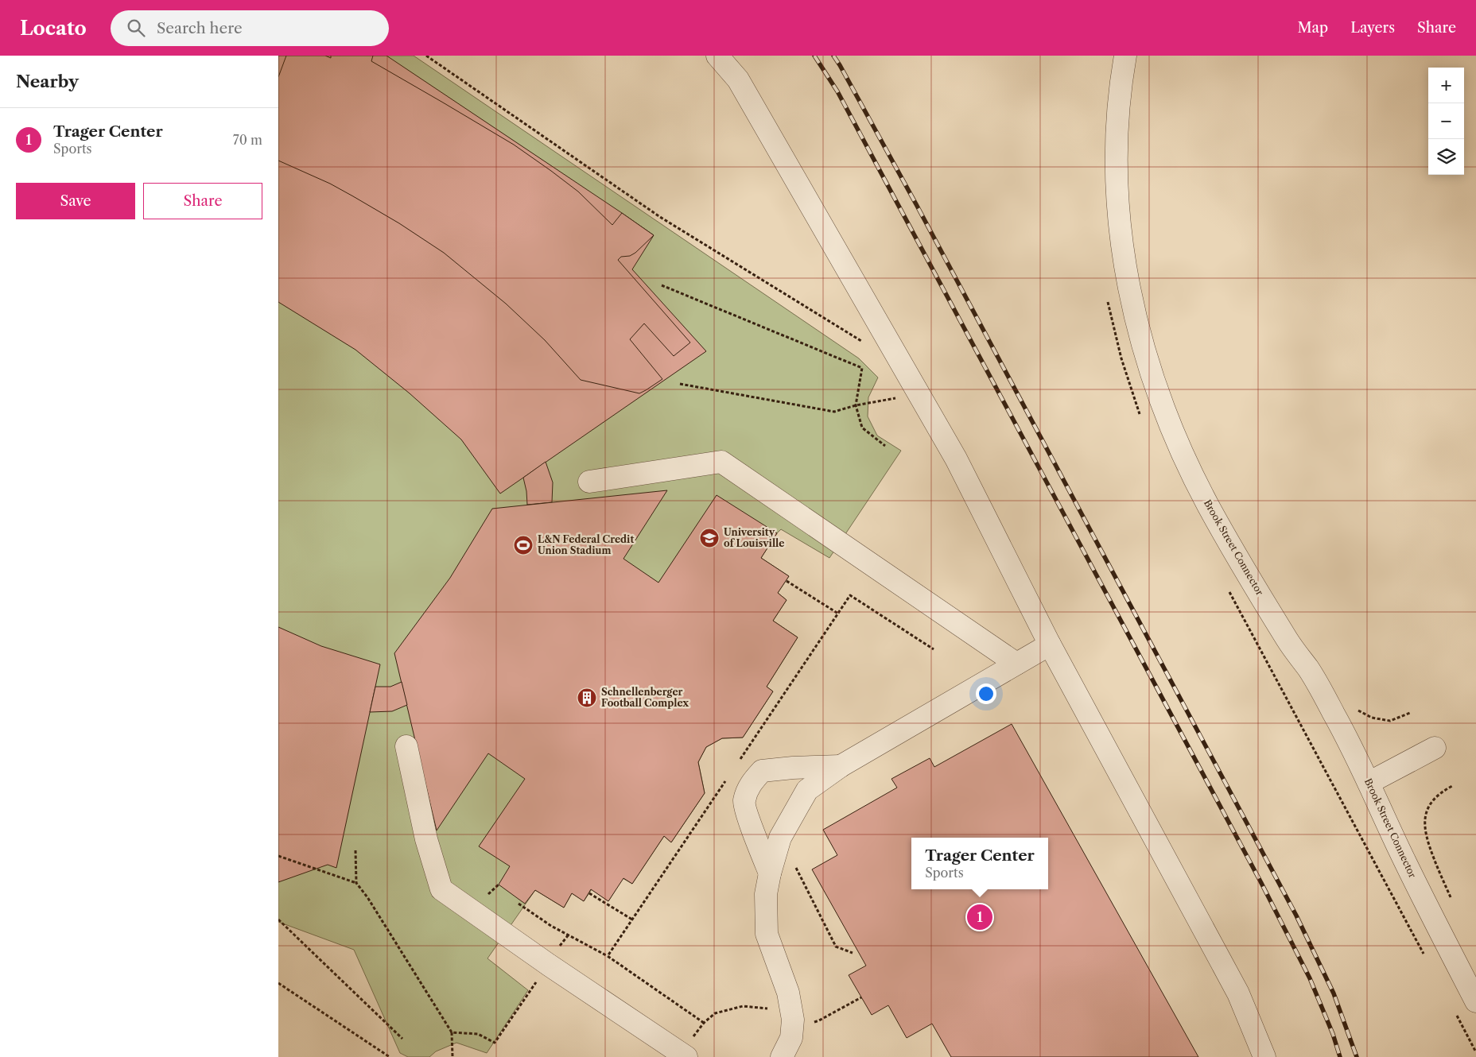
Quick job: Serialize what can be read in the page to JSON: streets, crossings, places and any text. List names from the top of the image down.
{
  "streets": {
    "street": ["Brook Street Connector"]
  },
  "places": {
    "school or university": ["University of Louisville"],
    "sports": ["L&N Federal Credit Union Stadium"],
    "building": ["Schnellenberger Football Complex"]
  },
  "page": {
    "header": "Locato",
    "search": "Search here",
    "nav": ["Map", "Layers", "Share"],
    "heading": "Nearby",
    "map_buttons": ["+", "−"],
    "list": [
      {
        "mark": "1",
        "name": "Trager Center",
        "note": "Sports",
        "value": "70 m"
      }
    ],
    "buttons": ["Save", "Share"],
    "popup": ["Trager Center", "Sports"],
    "pins": "1"
  }
}
